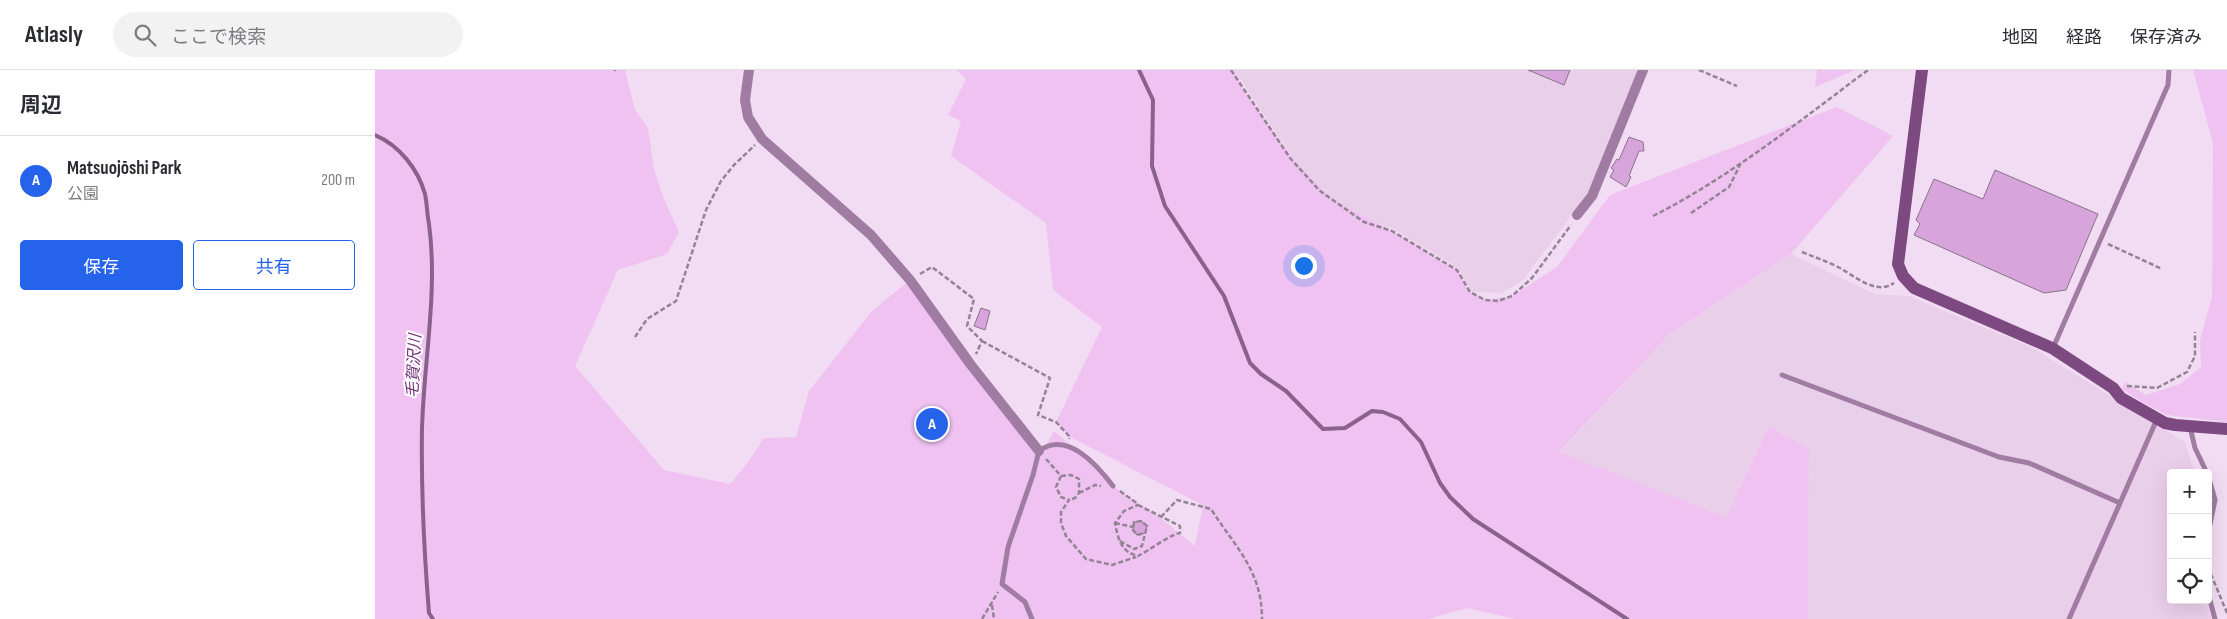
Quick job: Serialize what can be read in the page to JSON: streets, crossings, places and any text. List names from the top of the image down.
{
  "water": ["毛賀沢川"],
  "page": {
    "header": "Atlasly",
    "search": "ここで検索",
    "nav": ["地図", "経路", "保存済み"],
    "heading": "周辺",
    "list": [
      {
        "mark": "A",
        "name": "Matsuojōshi Park",
        "note": "公園",
        "value": "200 m"
      }
    ],
    "buttons": ["保存", "共有"],
    "pins": "A",
    "map_buttons": ["+", "−"]
  }
}
